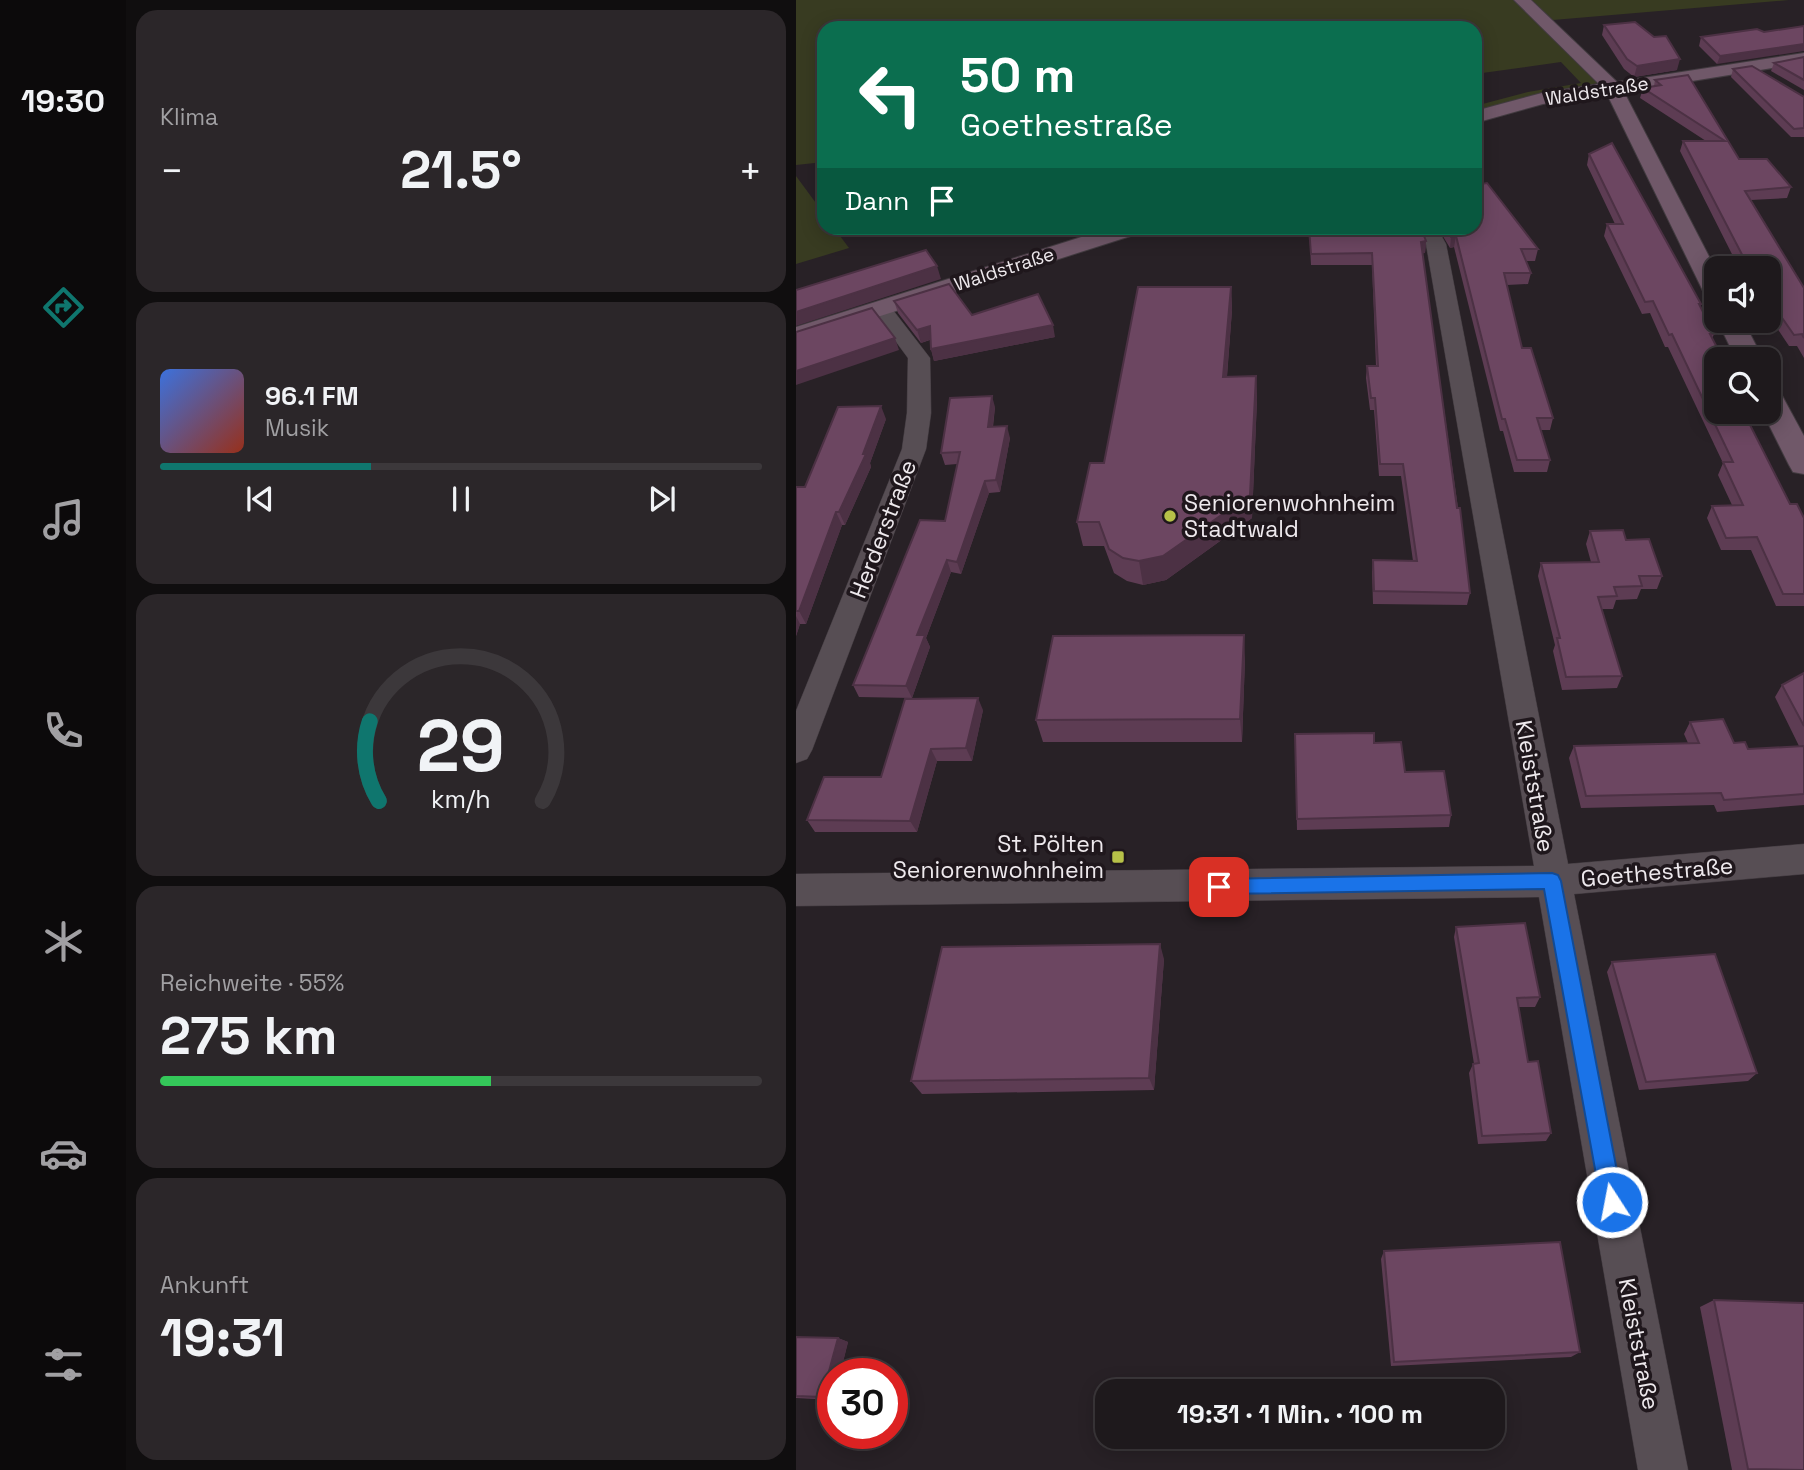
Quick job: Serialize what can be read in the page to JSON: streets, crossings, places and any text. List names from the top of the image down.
{
  "streets": {
    "street": [
      "Waldstraße",
      "Herderstraße",
      "Kleiststraße",
      "Goethestraße"
    ]
  },
  "crossings": [
    ["Waldstraße", "Herderstraße"],
    ["Kleiststraße", "Goethestraße"]
  ],
  "places": {
    "other": ["Seniorenwohnheim Stadtwald"],
    "transit": ["St. Pölten Seniorenwohnheim"]
  },
  "page": {
    "tabs": "19:30",
    "tile": [
      "Klima",
      ["Reichweite · 55%", "275 km"],
      ["Ankunft", "19:31"]
    ],
    "turn": ["50 m", "Goethestraße"],
    "heat": ["−", "21.5°", "+"],
    "then": "Dann",
    "song": ["96.1 FM", "Musik"],
    "limit": "30",
    "trip": "19:31 · 1 Min. · 100 m",
    "gauge": ["29", "km/h"]
  }
}
